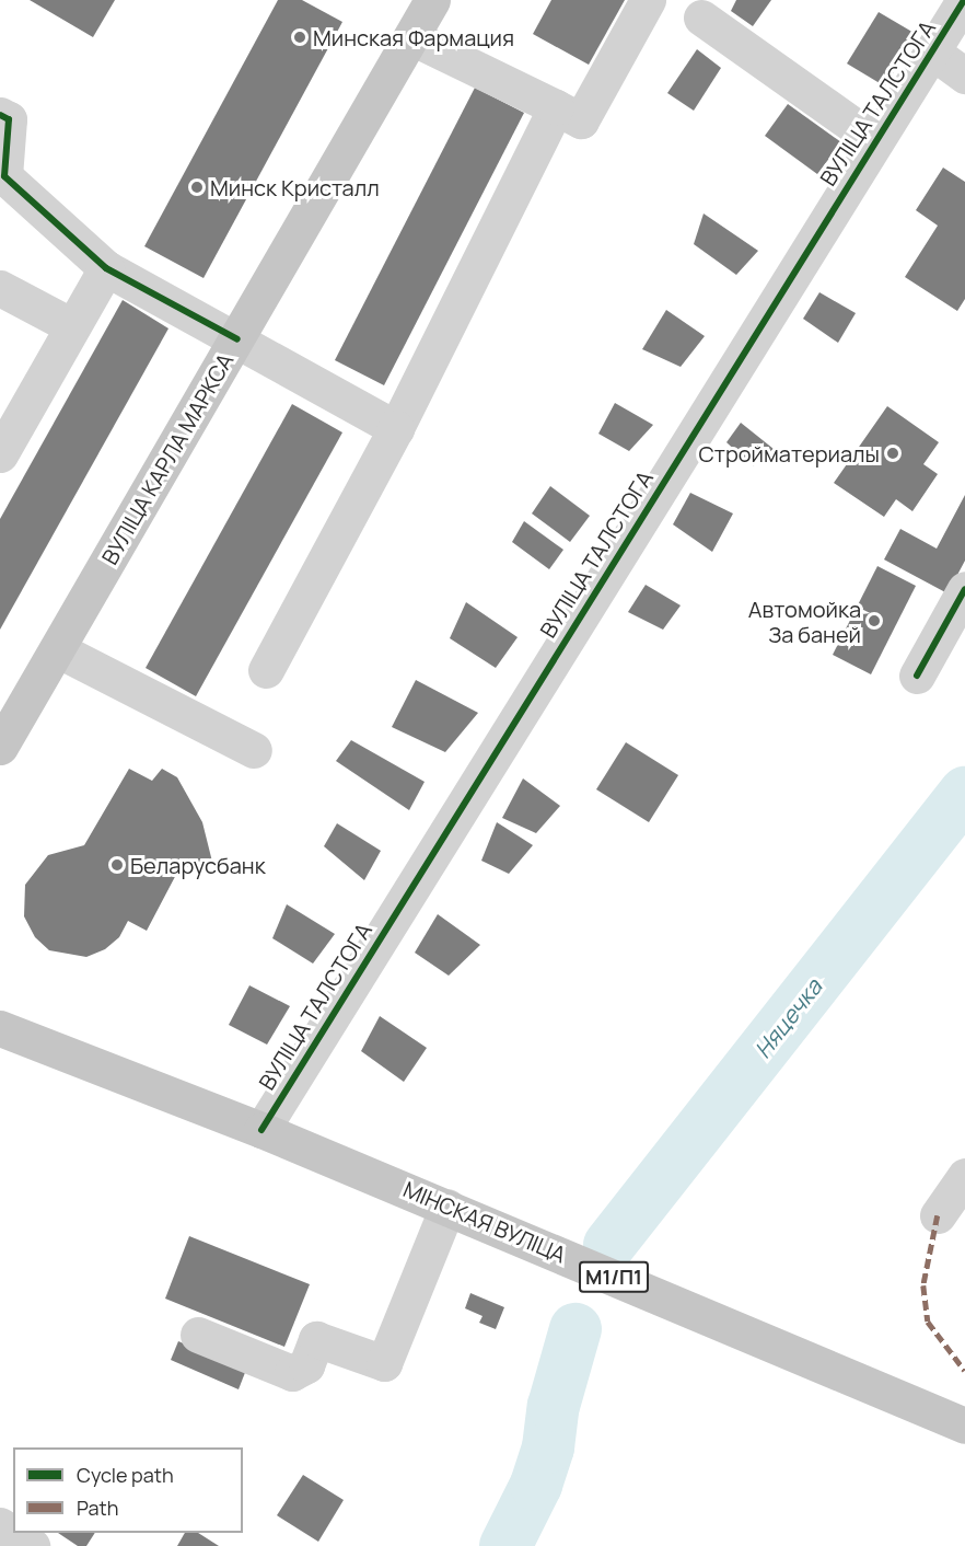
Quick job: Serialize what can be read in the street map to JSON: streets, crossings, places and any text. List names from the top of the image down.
{
  "streets": {
    "main road": ["ВУЛІЦА КАРЛА МАРКСА", "МІНСКАЯ ВУЛІЦА", "М1/П1"],
    "street": ["ВУЛІЦА ТАЛСТОГА"]
  },
  "crossings": [
    ["ВУЛІЦА ТАЛСТОГА", "МІНСКАЯ ВУЛІЦА"]
  ],
  "water": ["Няцечка"],
  "places": [
    "Минская Фармация",
    "Минск Кристалл",
    "Стройматериалы",
    "Автомойка За баней",
    "Беларусбанк"
  ],
  "legend": ["Cycle path", "Path"]
}
